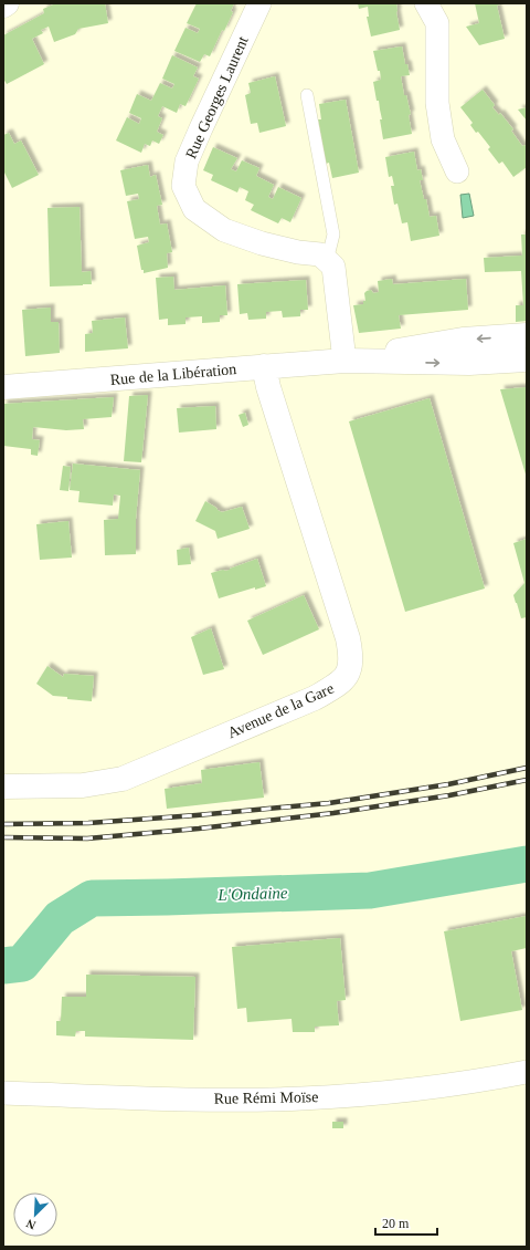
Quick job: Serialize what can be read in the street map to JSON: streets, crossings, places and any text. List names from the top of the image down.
{
  "streets": {
    "main road": ["Rue de la Libération", "Avenue de la Gare"],
    "street": ["Rue Georges Laurent", "Rue Rémi Moïse"]
  },
  "crossings": [
    ["Rue de la Libération", "Avenue de la Gare"]
  ],
  "water": ["L'Ondaine"],
  "scale_bar": "20 m",
  "north": "bottom left"
}
